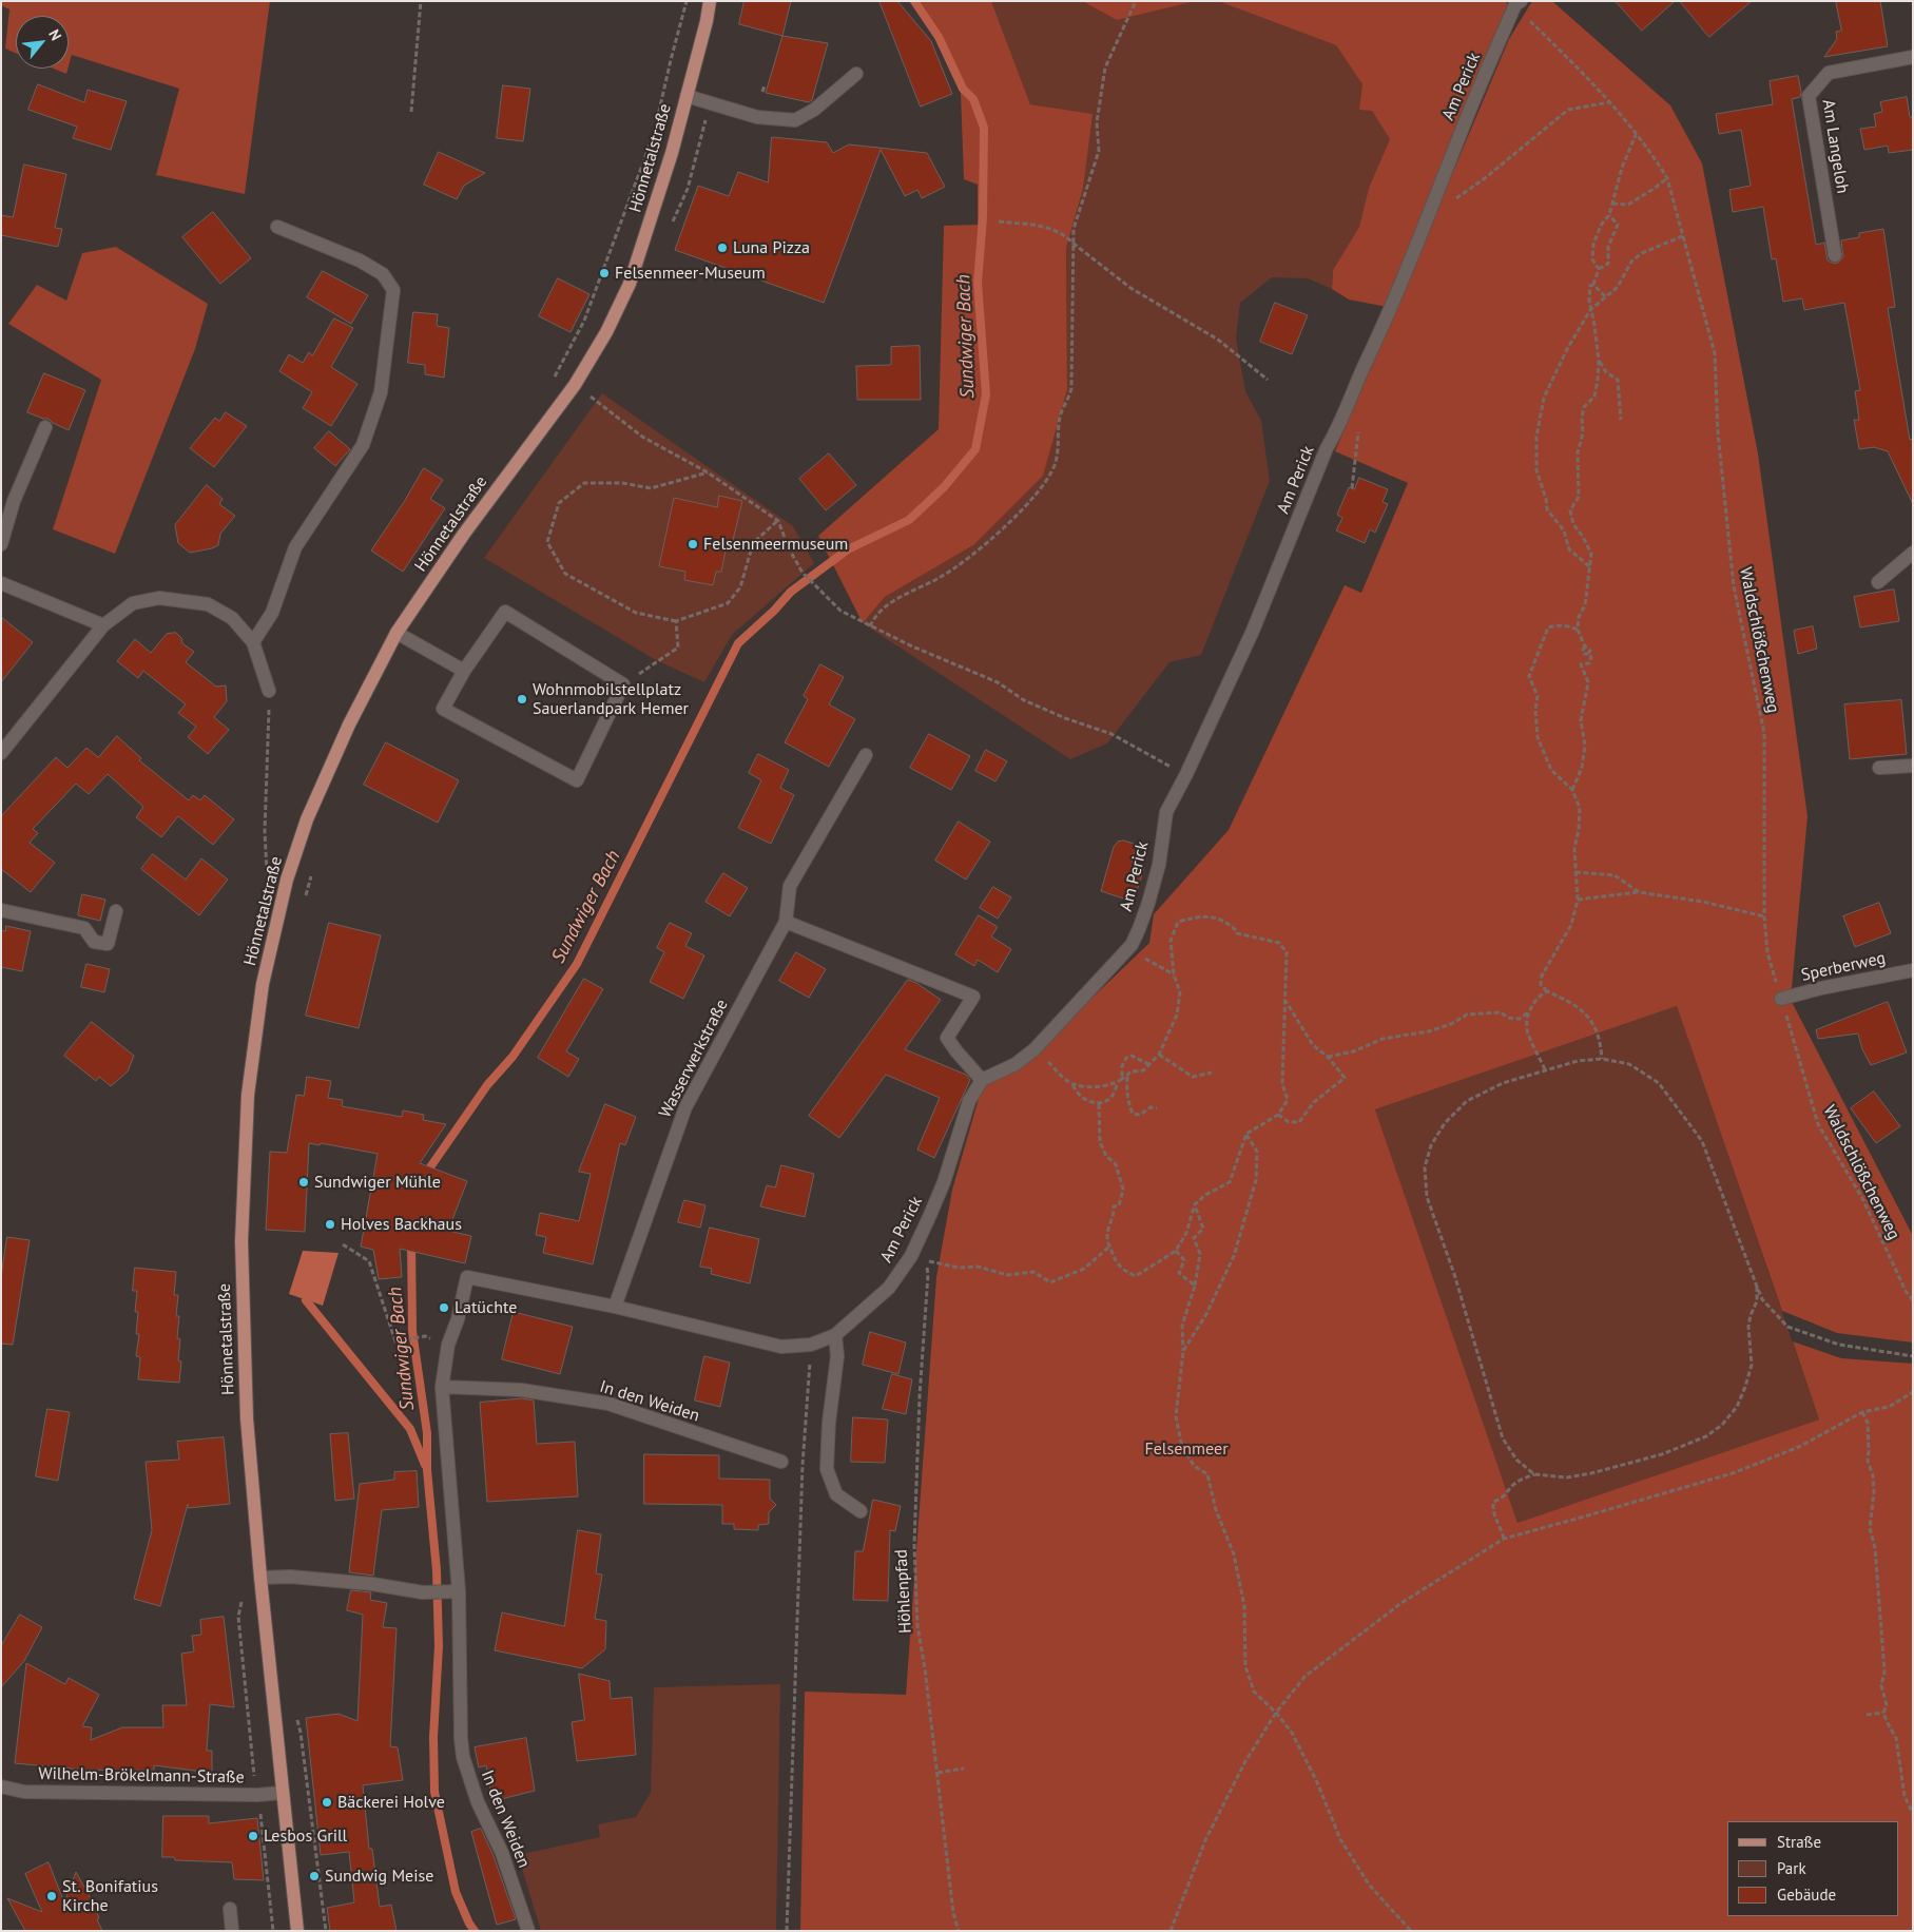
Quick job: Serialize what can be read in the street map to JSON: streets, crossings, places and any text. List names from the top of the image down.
{
  "streets": {
    "main road": ["Hönnetalstraße"],
    "street": [
      "Am Perick",
      "Am Langeloh",
      "Sperberweg",
      "Wasserwerkstraße",
      "In den Weiden",
      "Wilhelm-Brökelmann-Straße"
    ],
    "path": ["Waldschlößchenweg", "Höhlenpfad"]
  },
  "crossings": [
    ["Am Perick", "Waldschlößchenweg"],
    ["Am Perick", "Wasserwerkstraße"],
    ["Am Perick", "In den Weiden"],
    ["Hönnetalstraße", "Wilhelm-Brökelmann-Straße"],
    ["Waldschlößchenweg", "Sperberweg"]
  ],
  "water": ["Sundwiger Bach"],
  "parks": ["Felsenmeer"],
  "places": [
    "Luna Pizza",
    "Felsenmeer-Museum",
    "Felsenmeermuseum",
    "Wohnmobilstellplatz Sauerlandpark Hemer",
    "Sundwiger Mühle",
    "Holves Backhaus",
    "Latüchte",
    "Bäckerei Holve",
    "Lesbos Grill",
    "Sundwig Meise",
    "St. Bonifatius Kirche"
  ],
  "legend": ["Straße", "Park", "Gebäude"],
  "north": "top right"
}
